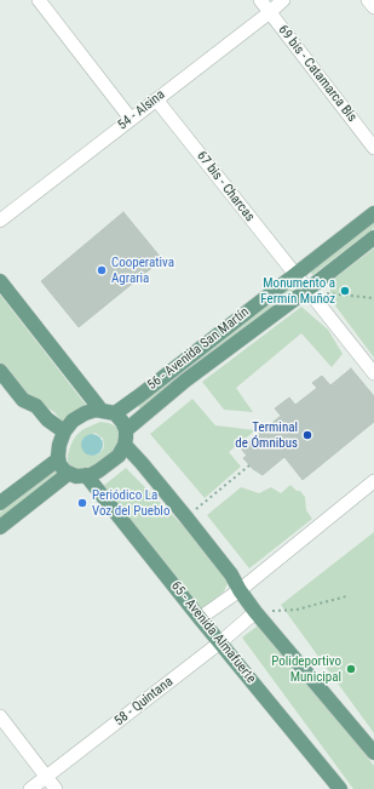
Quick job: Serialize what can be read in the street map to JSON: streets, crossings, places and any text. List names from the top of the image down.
{
  "streets": {
    "main road": ["56 - Avenida San Martín", "65 - Avenida Almafuerte"],
    "street": [
      "69 bis - Catamarca Bis",
      "54 - Alsina",
      "67 bis - Charcas",
      "58 - Quintana"
    ]
  },
  "crossings": [
    ["69 bis - Catamarca Bis", "54 - Alsina"],
    ["54 - Alsina", "67 bis - Charcas"],
    ["67 bis - Charcas", "56 - Avenida San Martín"],
    ["56 - Avenida San Martín", "65 - Avenida Almafuerte"],
    ["65 - Avenida Almafuerte", "58 - Quintana"]
  ],
  "places": [
    "Cooperativa Agraria",
    "Monumento a Fermín Muñoz",
    "Terminal de Ómnibus",
    "Periódico La Voz del Pueblo",
    "Polideportivo Municipal"
  ]
}
